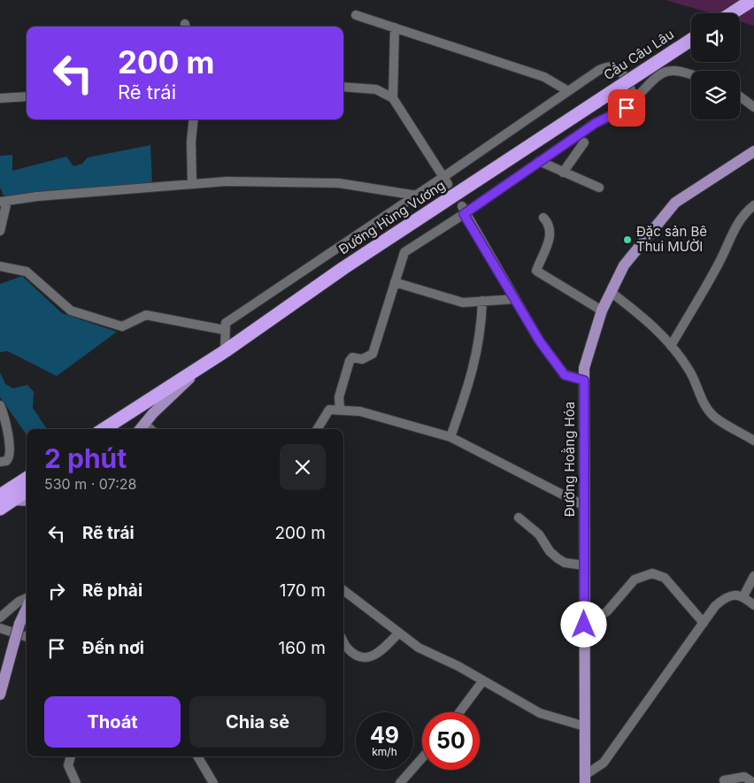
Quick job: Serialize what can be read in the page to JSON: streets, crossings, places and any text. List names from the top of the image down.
{
  "streets": {
    "highway": ["Cầu Câu Lâu", "Đường Hùng Vương"],
    "main road": ["Đường Hoằng Hóa"]
  },
  "crossings": [
    ["Cầu Câu Lâu", "Đường Hùng Vương"]
  ],
  "places": ["Đặc sản Bê Thui MƯỜI"],
  "page": {
    "turn": ["200 m", "Rẽ trái"],
    "heading": ["2 phút", "530 m · 07:28"],
    "list": [
      {
        "name": "Rẽ trái",
        "value": "200 m"
      },
      {
        "name": "Rẽ phải",
        "value": "170 m"
      },
      {
        "name": "Đến nơi",
        "value": "160 m"
      }
    ],
    "buttons": ["Thoát", "Chia sẻ"],
    "speed": "49 km/h",
    "limit": "50"
  }
}
